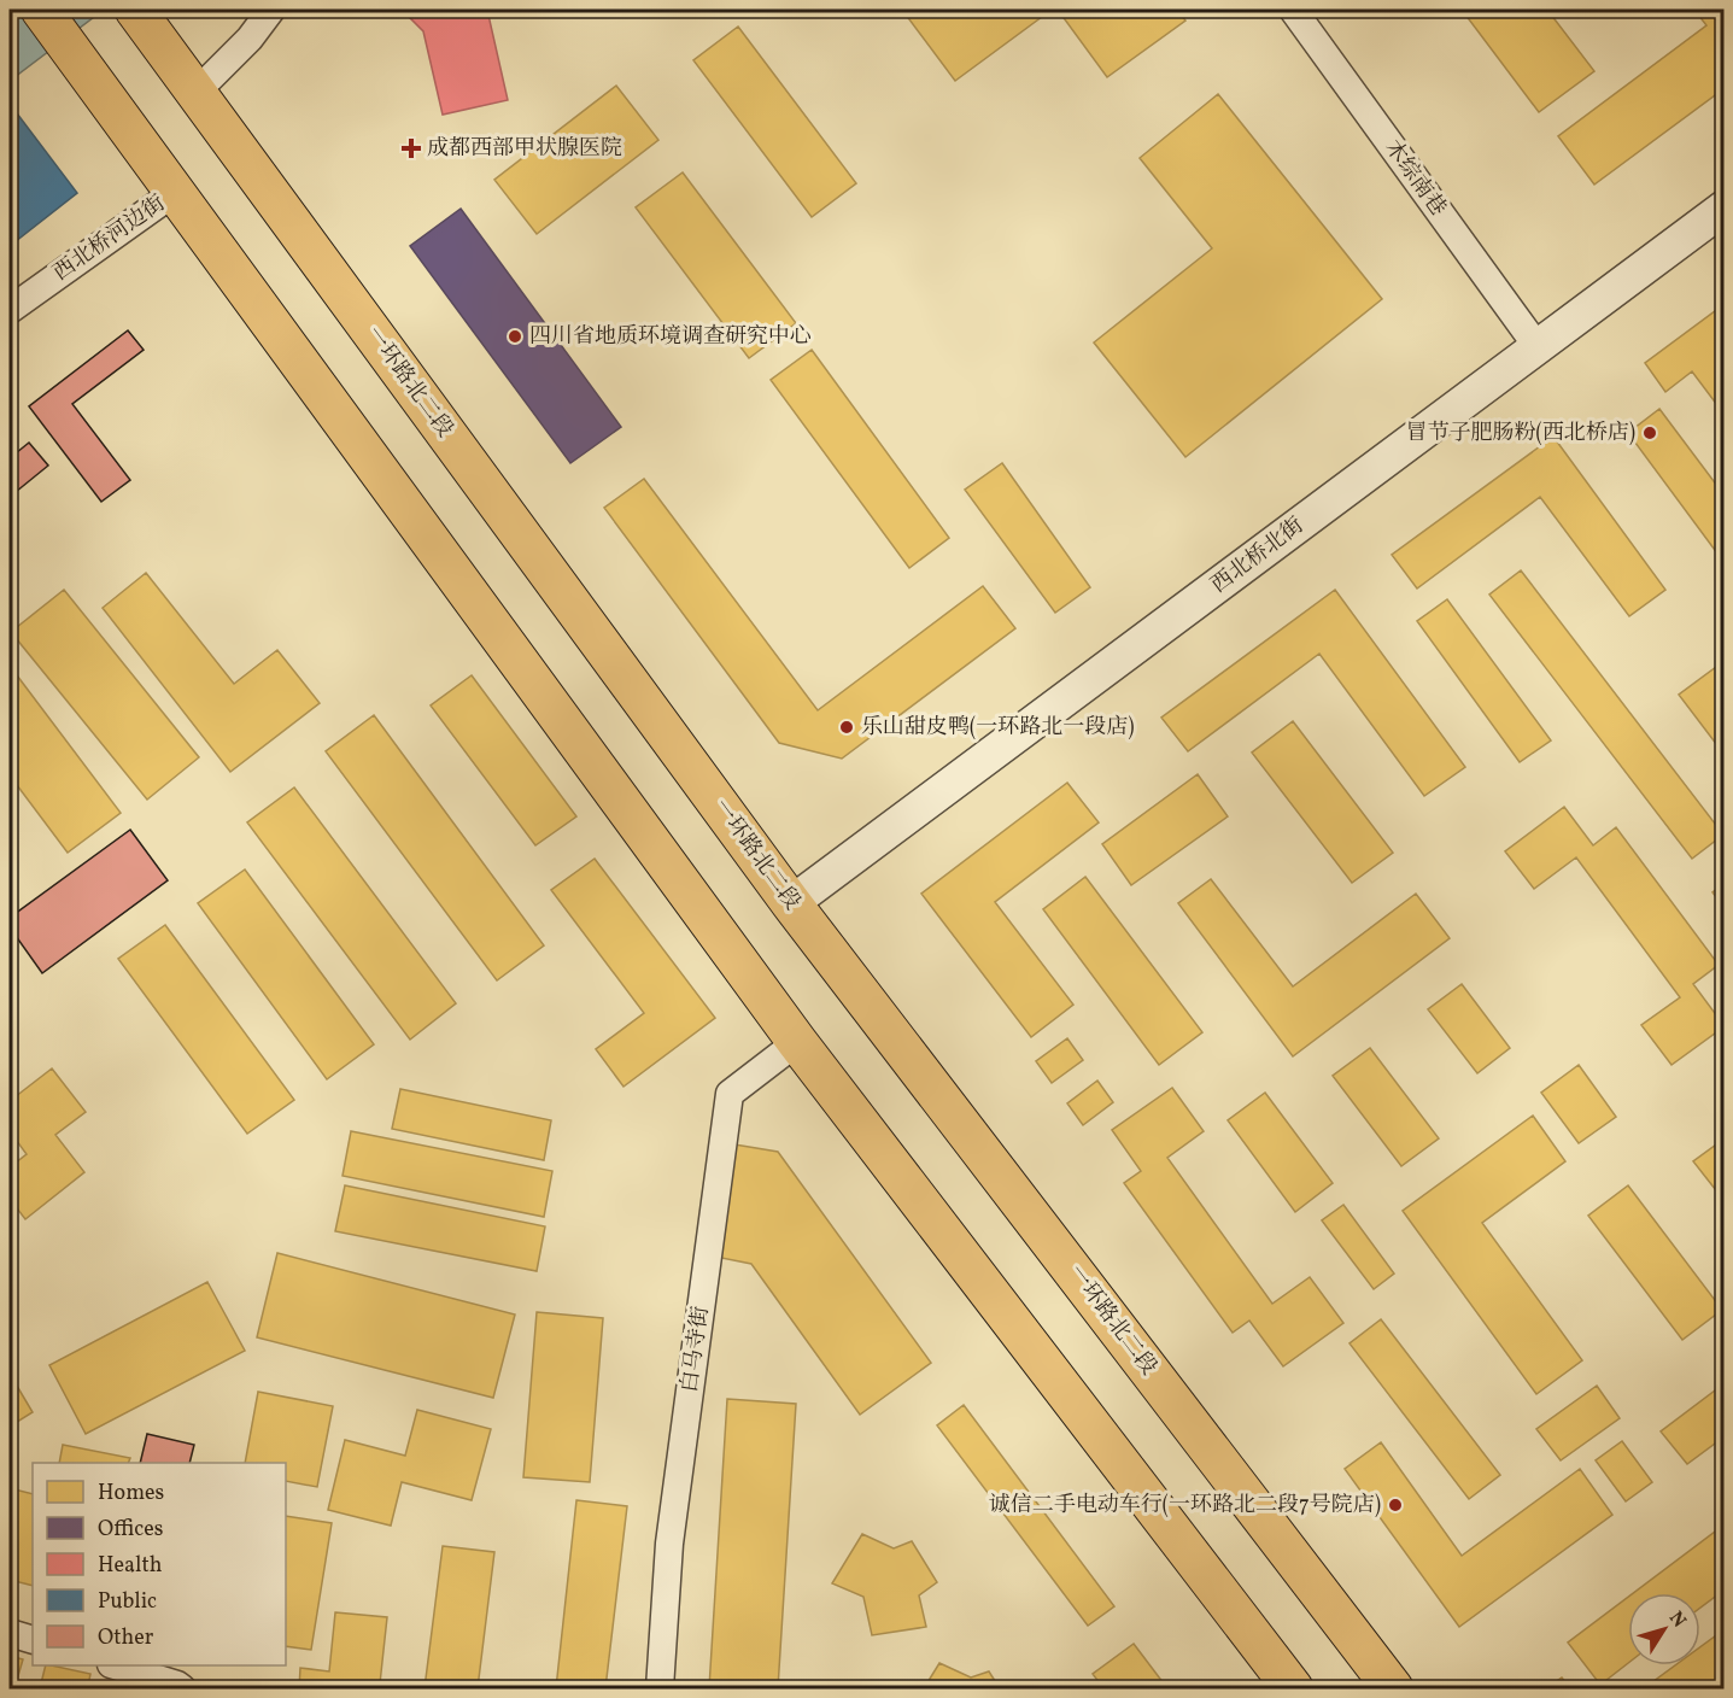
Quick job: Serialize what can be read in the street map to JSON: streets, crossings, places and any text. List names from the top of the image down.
{
  "streets": {
    "main road": ["一环路北二段"],
    "street": [
      "木综南巷",
      "西北桥河边街",
      "西北桥北街",
      "白马寺街"
    ]
  },
  "crossings": [
    ["木综南巷", "西北桥北街"],
    ["一环路北二段", "西北桥北街"]
  ],
  "places": {
    "health": ["成都西部甲状腺医院"],
    "other": [
      "四川省地质环境调查研究中心",
      "冒节子肥肠粉(西北桥店)",
      "乐山甜皮鸭(一环路北一段店)",
      "诚信二手电动车行(一环路北二段7号院店)"
    ]
  },
  "legend": [
    "Homes",
    "Offices",
    "Health",
    "Public",
    "Other"
  ],
  "north": "top right"
}
